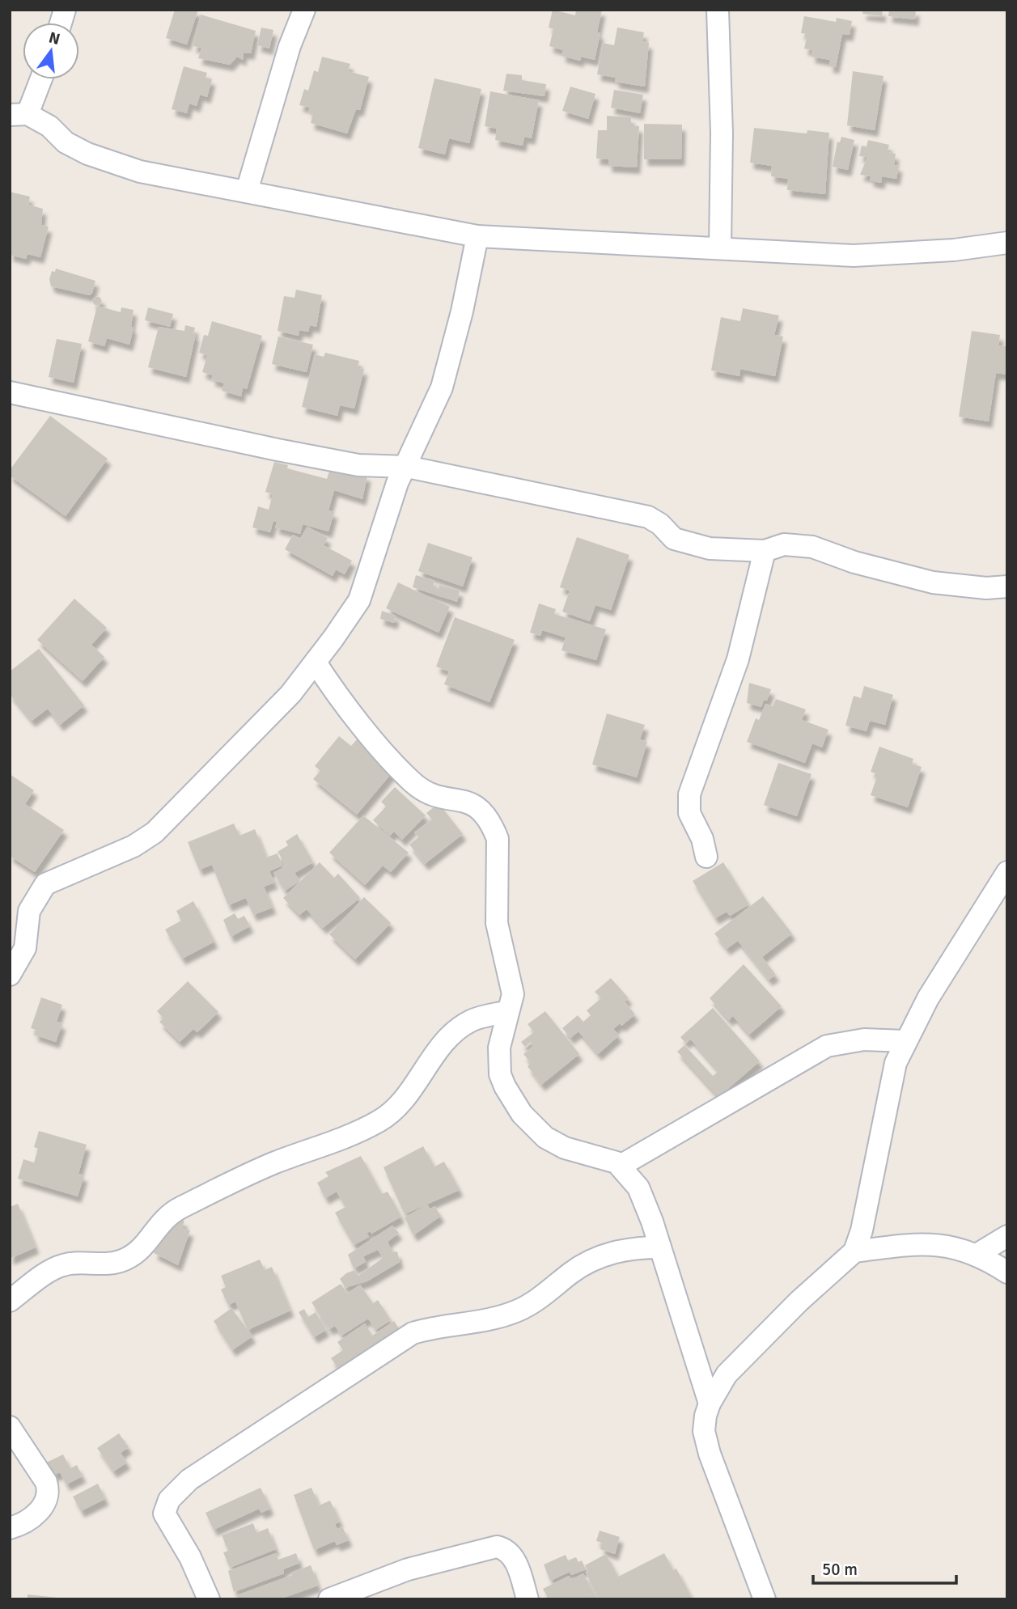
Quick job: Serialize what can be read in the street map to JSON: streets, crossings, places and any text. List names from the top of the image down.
{
  "scale_bar": "50 m",
  "north": "top"
}
